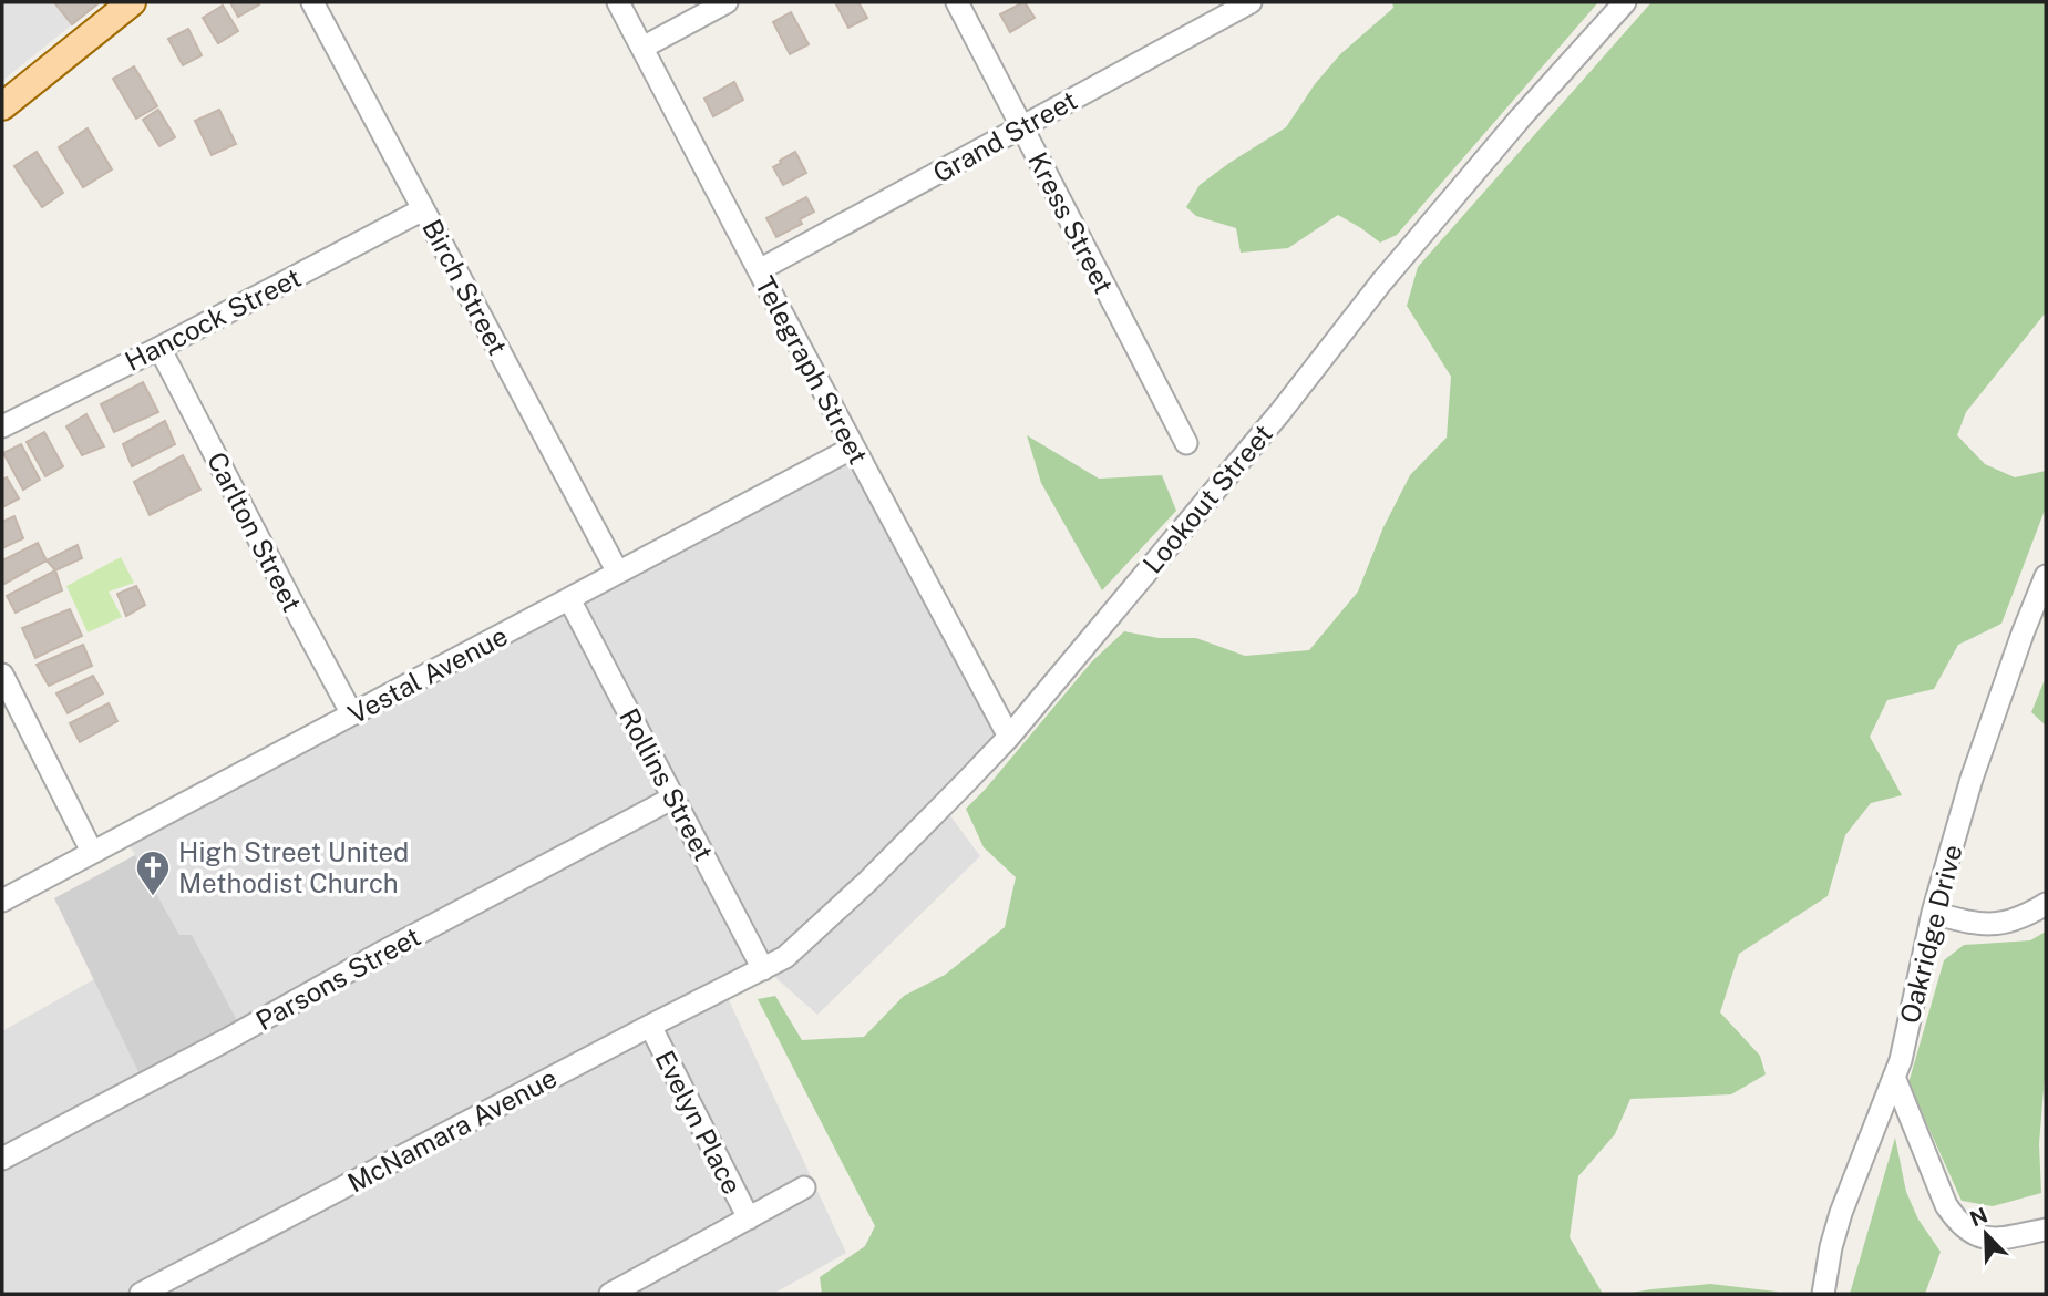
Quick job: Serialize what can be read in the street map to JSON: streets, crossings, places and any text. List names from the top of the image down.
{
  "streets": {
    "street": [
      "Grand Street",
      "Kress Street",
      "Birch Street",
      "Hancock Street",
      "Telegraph Street",
      "Lookout Street",
      "Carlton Street",
      "Vestal Avenue",
      "Rollins Street",
      "Oakridge Drive",
      "Parsons Street",
      "Evelyn Place",
      "McNamara Avenue"
    ]
  },
  "crossings": [
    ["Grand Street", "Kress Street"],
    ["Grand Street", "Telegraph Street"],
    ["Birch Street", "Hancock Street"],
    ["Birch Street", "Vestal Avenue"],
    ["Hancock Street", "Carlton Street"],
    ["Telegraph Street", "Lookout Street"],
    ["Telegraph Street", "Vestal Avenue"],
    ["Lookout Street", "Rollins Street"],
    ["Lookout Street", "McNamara Avenue"],
    ["Carlton Street", "Vestal Avenue"],
    ["Vestal Avenue", "Rollins Street"],
    ["Rollins Street", "Parsons Street"],
    ["Rollins Street", "McNamara Avenue"],
    ["Evelyn Place", "McNamara Avenue"]
  ],
  "places": {
    "church": ["High Street United Methodist Church"]
  },
  "north": "top left"
}
